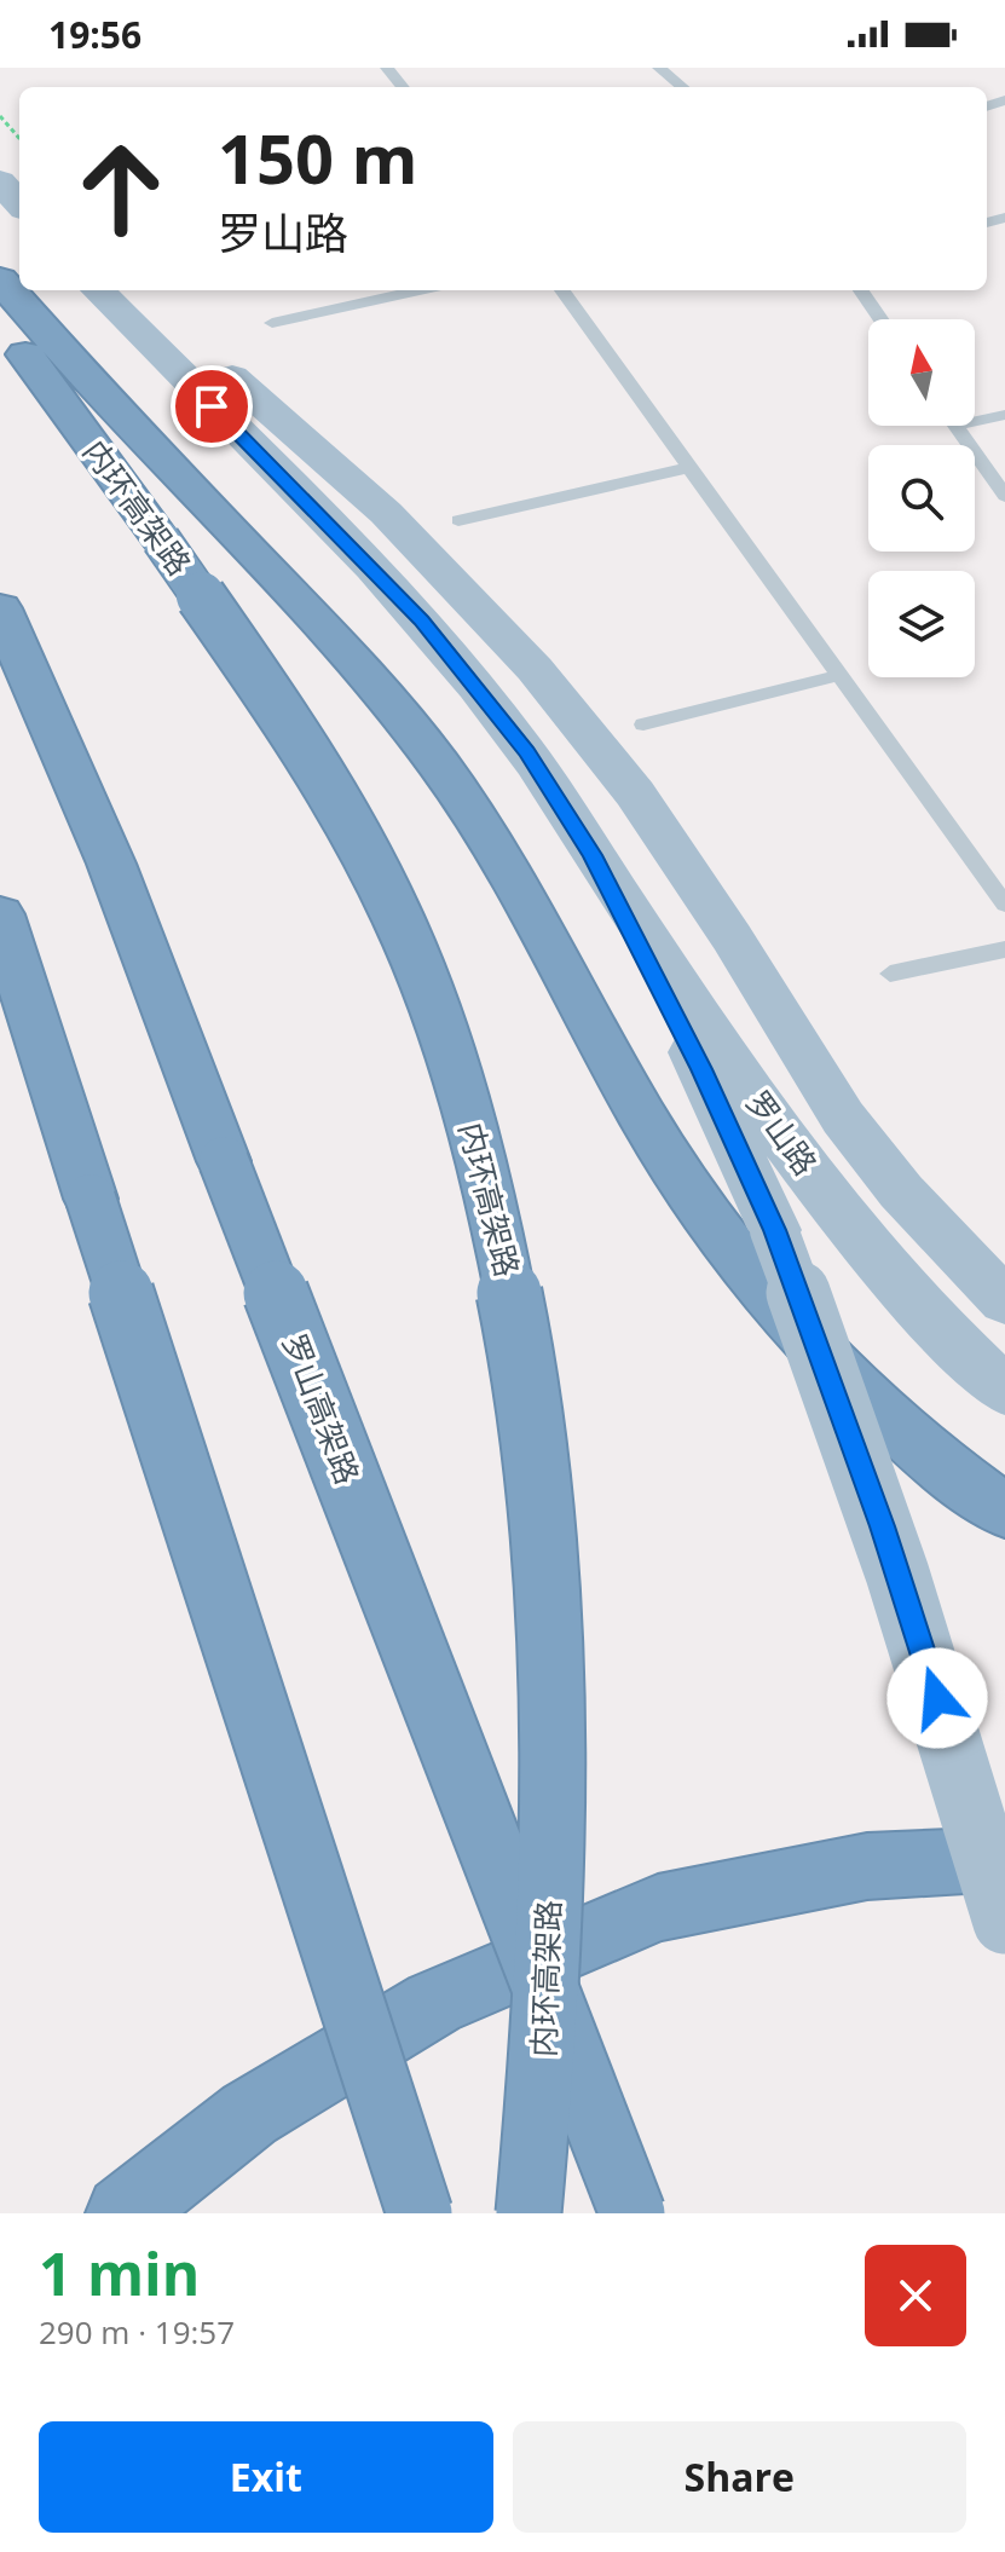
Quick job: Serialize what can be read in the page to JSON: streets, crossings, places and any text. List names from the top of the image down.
{
  "streets": {
    "highway": ["内环高架路", "罗山高架路"],
    "main road": ["罗山路"]
  },
  "north": "top",
  "page": {
    "status": "19:56",
    "turn": ["150 m", "罗山路"],
    "heading": ["1 min", "290 m · 19:57"],
    "buttons": ["Exit", "Share"]
  }
}
